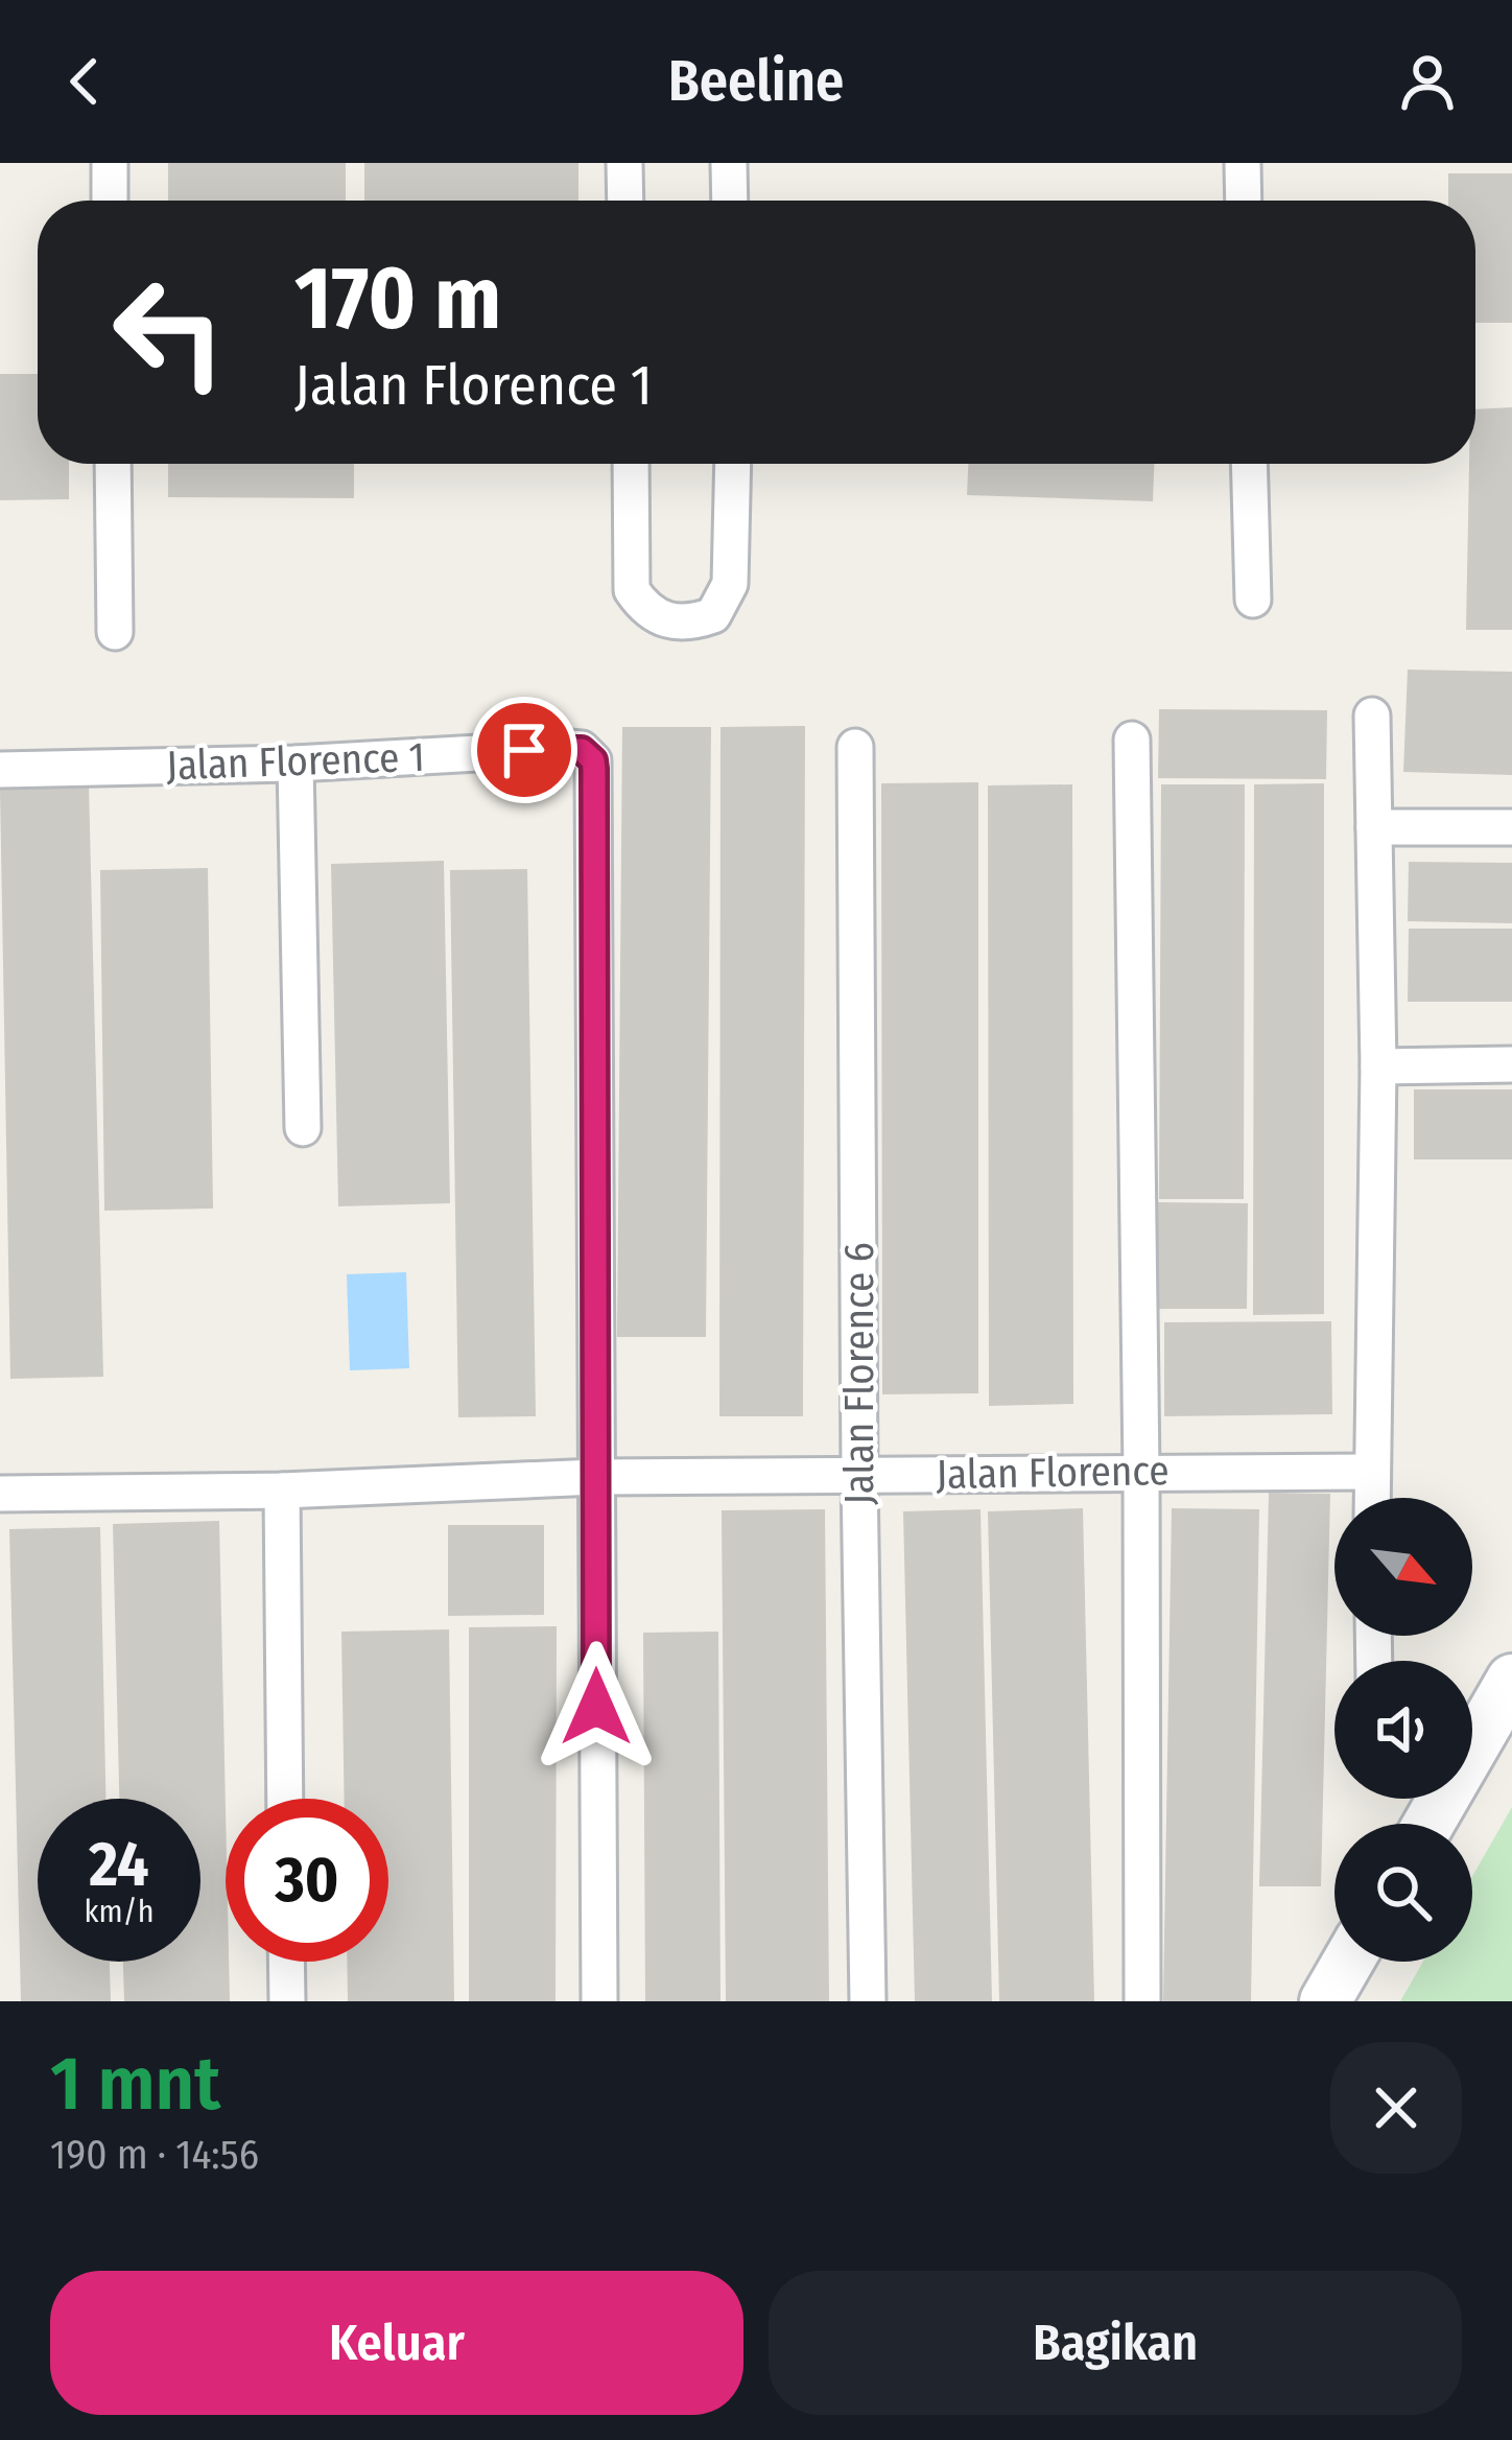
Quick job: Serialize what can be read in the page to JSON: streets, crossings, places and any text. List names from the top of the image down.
{
  "streets": {
    "street": ["Jalan Florence 1", "Jalan Florence 6", "Jalan Florence"]
  },
  "crossings": [
    ["Jalan Florence 1", "Jalan Florence"],
    ["Jalan Florence 6", "Jalan Florence"]
  ],
  "north": "bottom right",
  "page": {
    "header": "Beeline",
    "turn": ["170 m", "Jalan Florence 1"],
    "speed": "24 km/h",
    "limit": "30",
    "heading": ["1 mnt", "190 m · 14:56"],
    "buttons": ["Keluar", "Bagikan"]
  }
}
